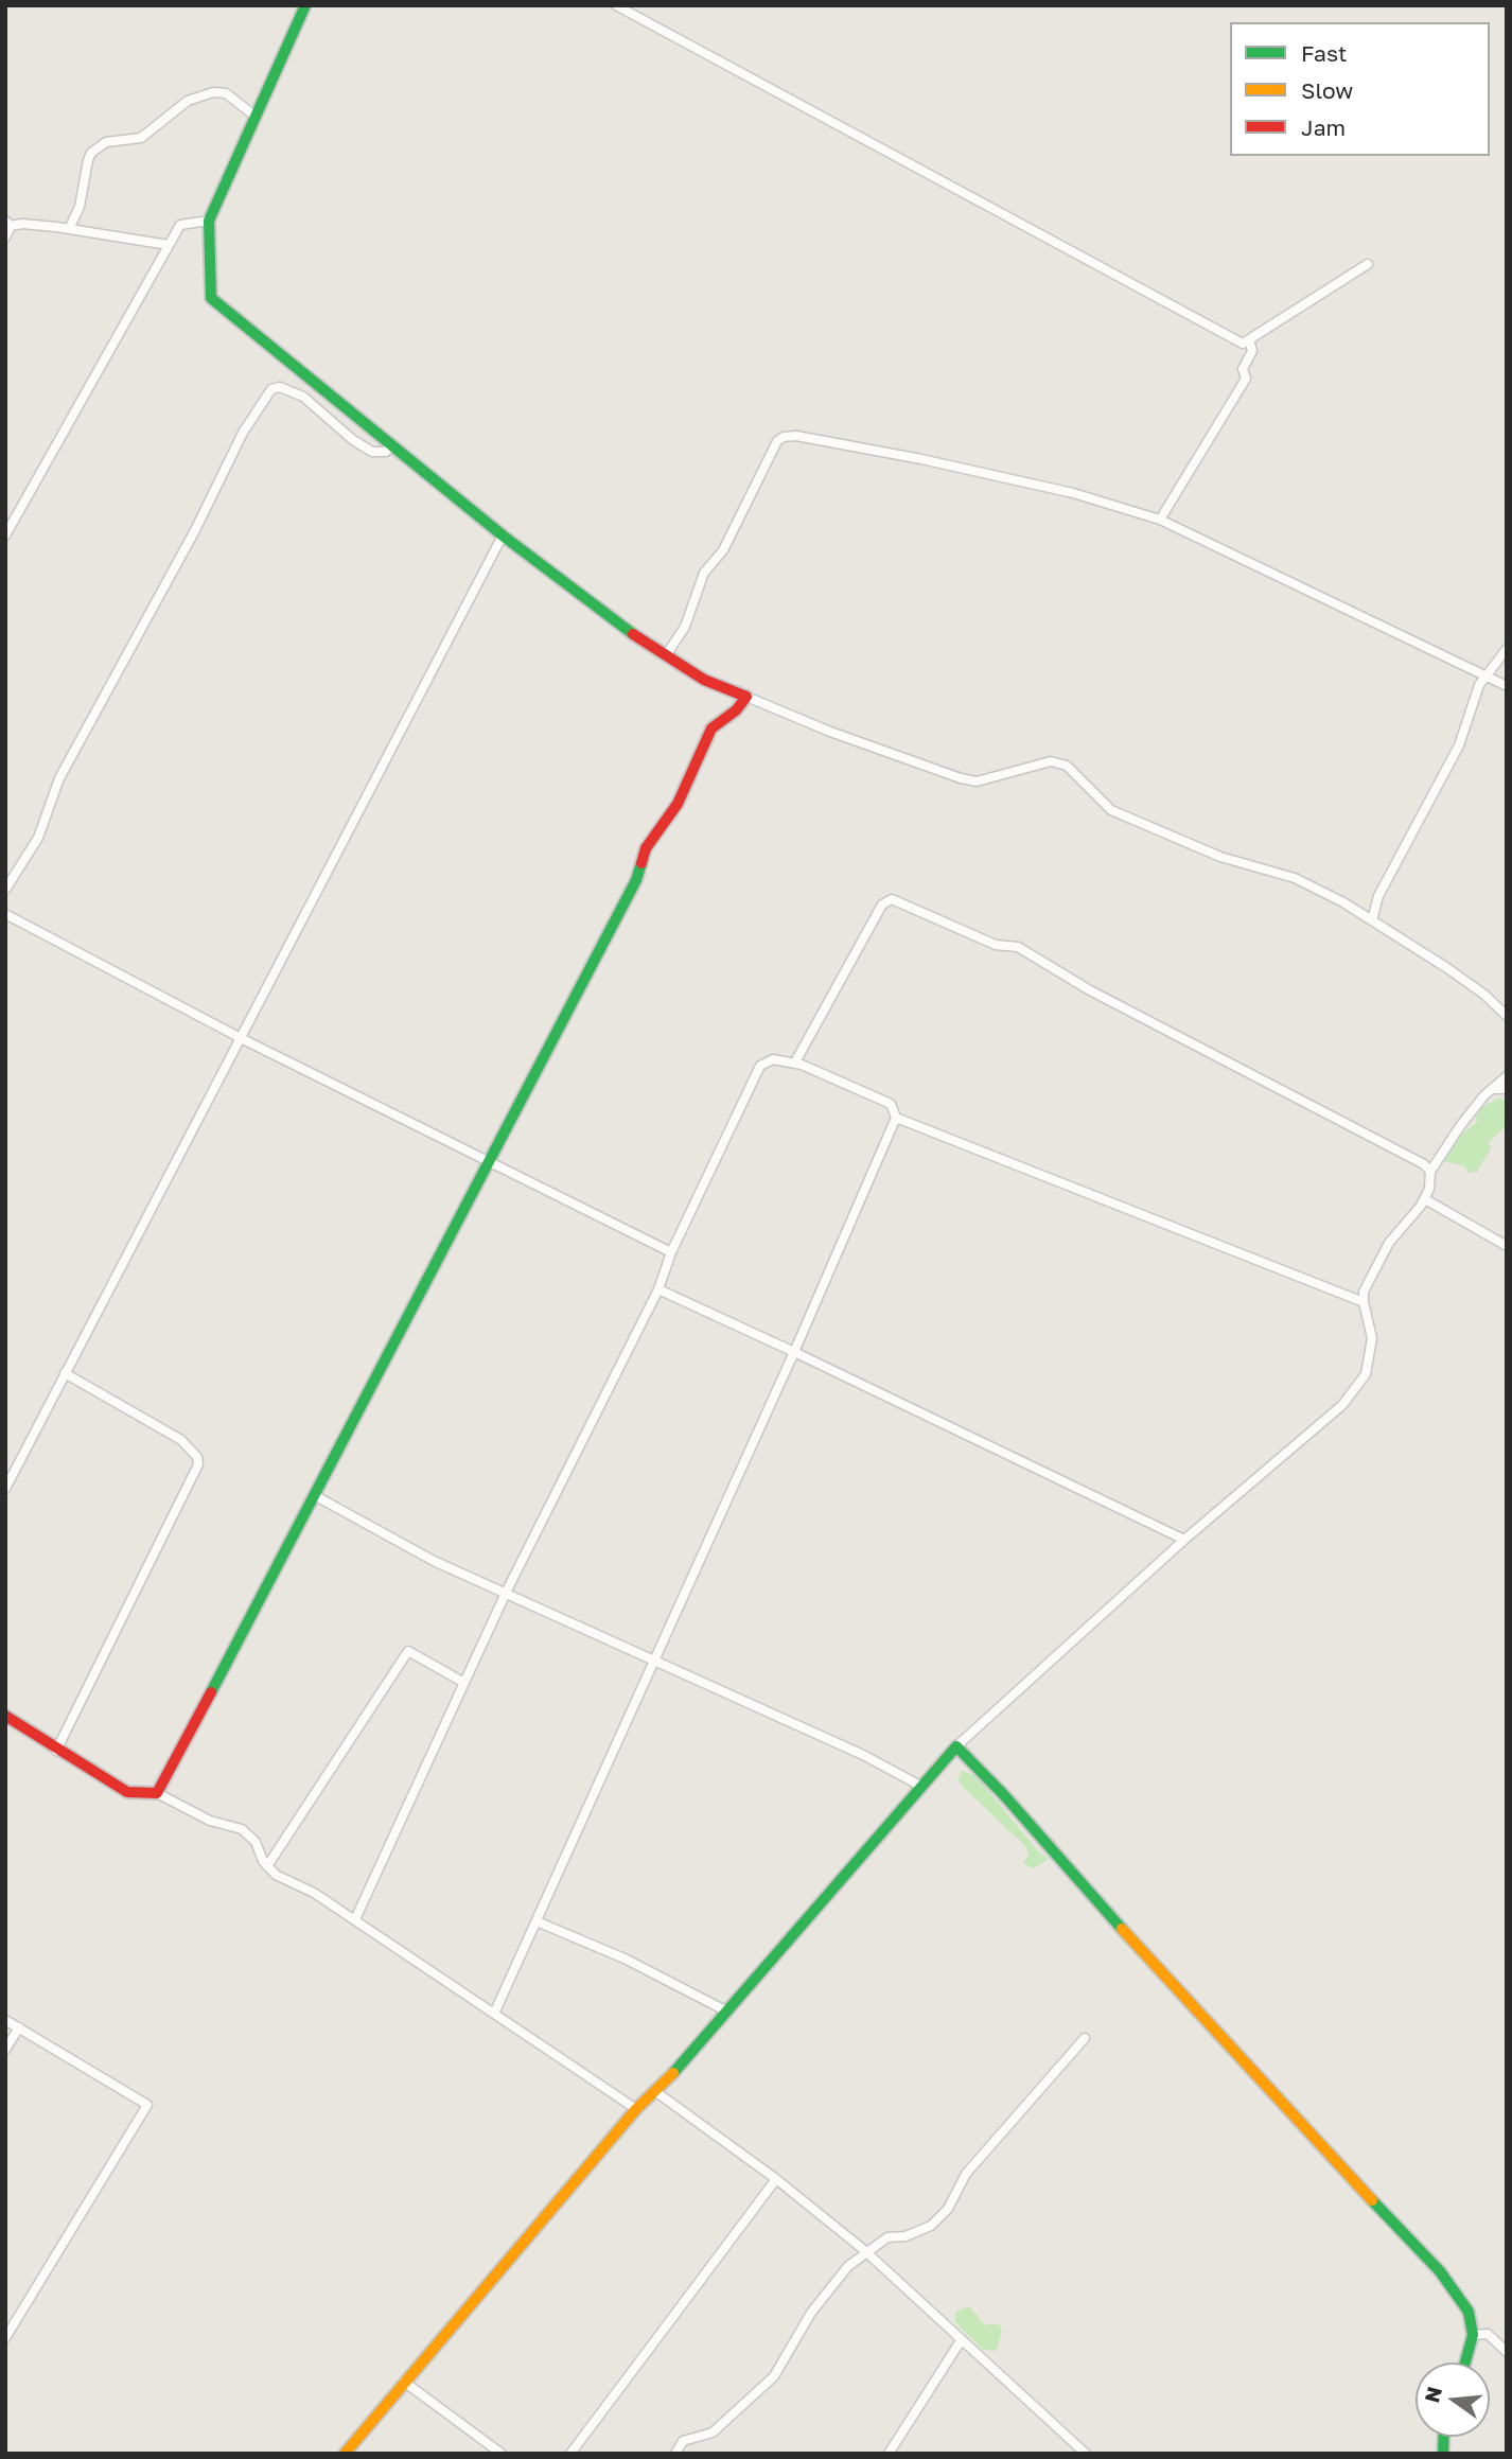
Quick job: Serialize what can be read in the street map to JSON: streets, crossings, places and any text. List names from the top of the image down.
{
  "legend": ["Fast", "Slow", "Jam"],
  "north": "left"
}
